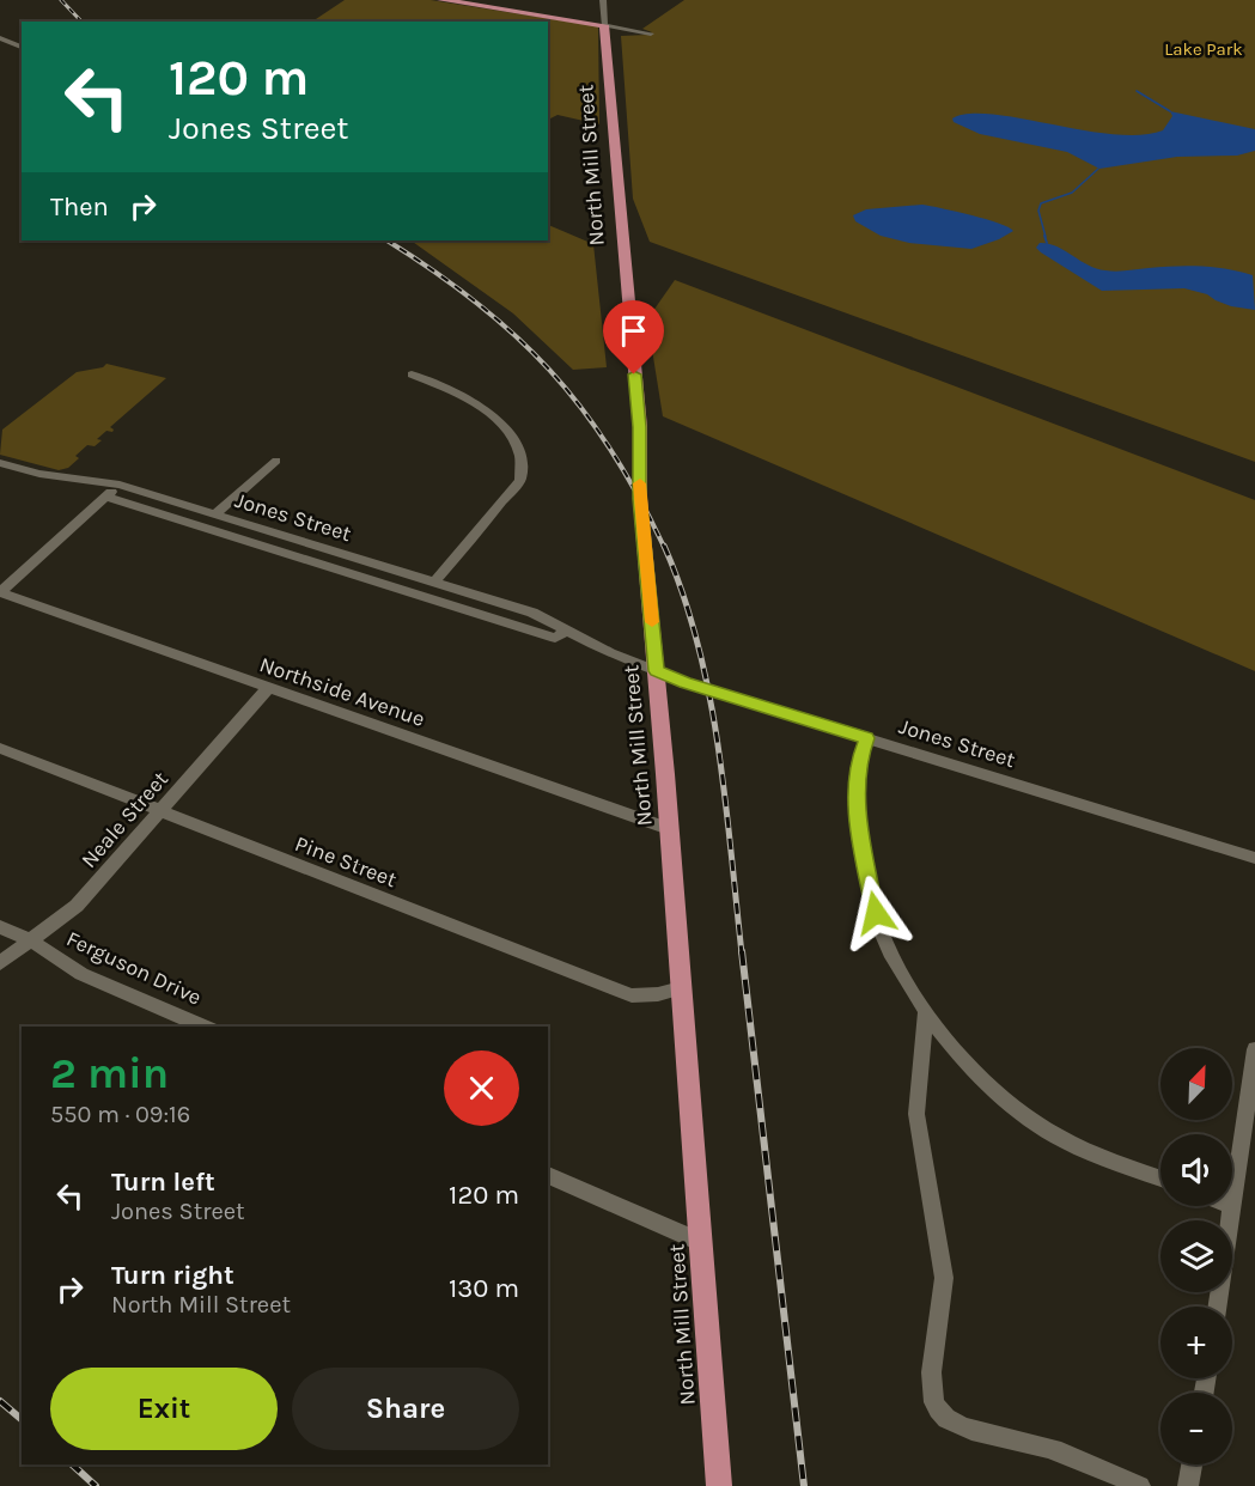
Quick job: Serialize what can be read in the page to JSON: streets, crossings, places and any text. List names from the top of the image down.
{
  "streets": {
    "main road": ["North Mill Street"],
    "street": [
      "Jones Street",
      "Northside Avenue",
      "Neale Street",
      "Pine Street",
      "Ferguson Drive"
    ]
  },
  "crossings": [
    ["North Mill Street", "Jones Street"],
    ["North Mill Street", "Northside Avenue"],
    ["North Mill Street", "Pine Street"],
    ["Northside Avenue", "Neale Street"],
    ["Neale Street", "Pine Street"],
    ["Neale Street", "Ferguson Drive"]
  ],
  "parks": ["Lake Park"],
  "north": "top right",
  "page": {
    "turn": ["120 m", "Jones Street"],
    "then": "Then",
    "heading": ["2 min", "550 m · 09:16"],
    "map_buttons": ["+", "−"],
    "list": [
      {
        "name": "Turn left",
        "note": "Jones Street",
        "value": "120 m"
      },
      {
        "name": "Turn right",
        "note": "North Mill Street",
        "value": "130 m"
      }
    ],
    "buttons": ["Exit", "Share"]
  }
}
